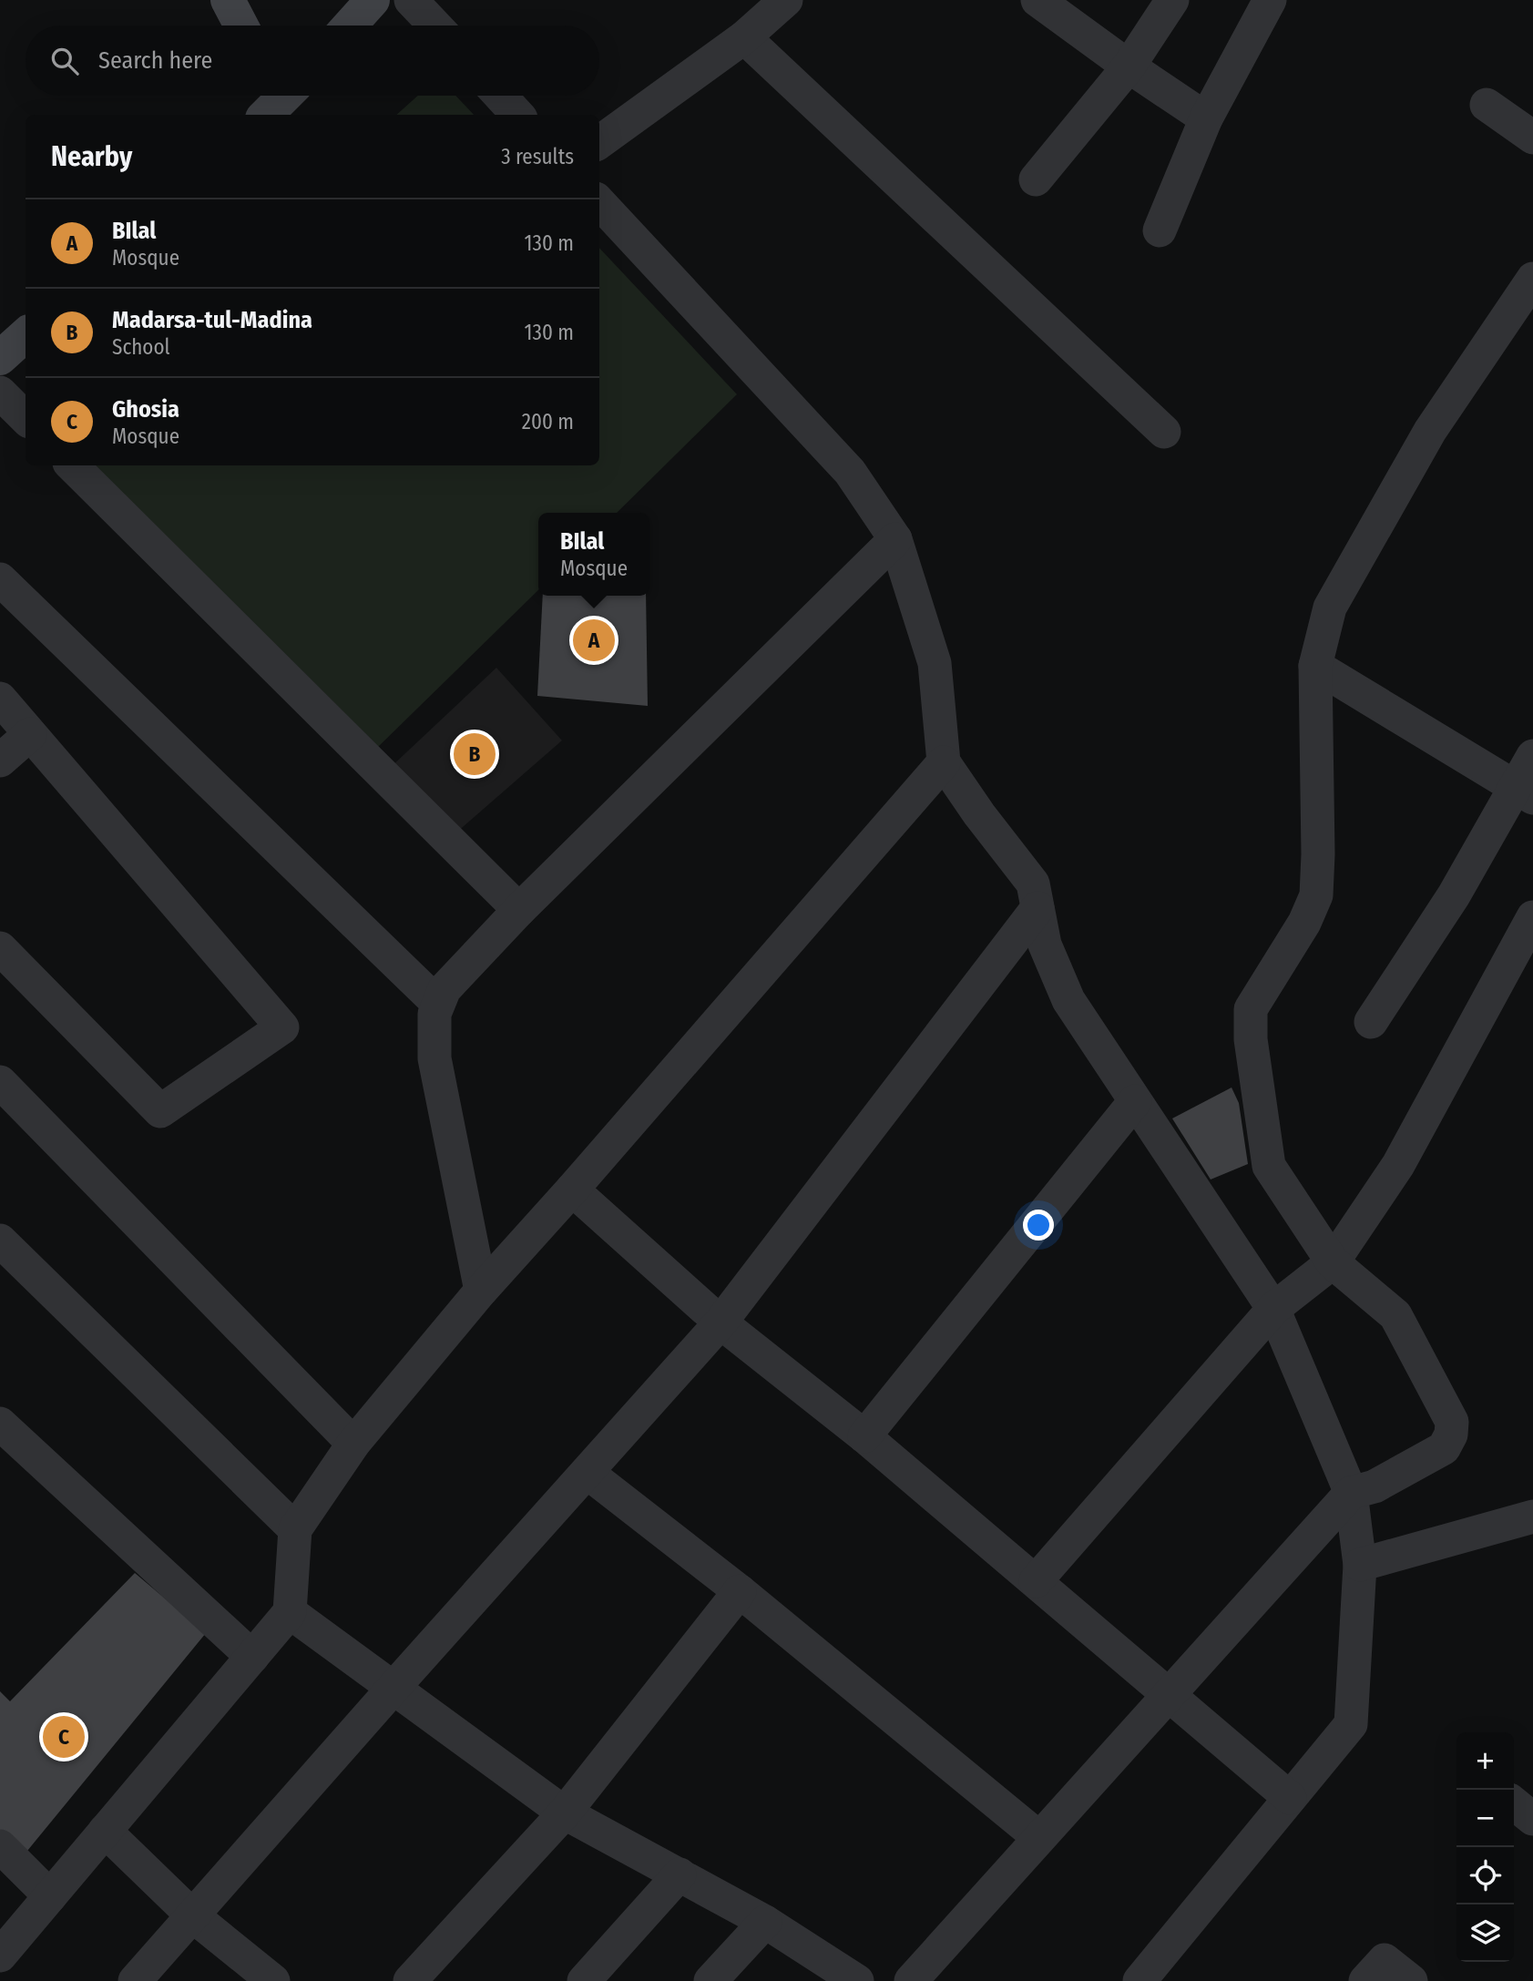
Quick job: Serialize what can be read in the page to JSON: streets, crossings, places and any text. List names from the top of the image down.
{
  "page": {
    "search": "Search here",
    "heading": ["Nearby", "3 results"],
    "list": [
      {
        "mark": "A",
        "name": "BIlal",
        "note": "Mosque",
        "value": "130 m"
      },
      {
        "mark": "B",
        "name": "Madarsa-tul-Madina",
        "note": "School",
        "value": "130 m"
      },
      {
        "mark": "C",
        "name": "Ghosia",
        "note": "Mosque",
        "value": "200 m"
      }
    ],
    "popup": ["BIlal", "Mosque"],
    "pins": ["A", "B", "C"],
    "map_buttons": ["+", "−"]
  }
}
